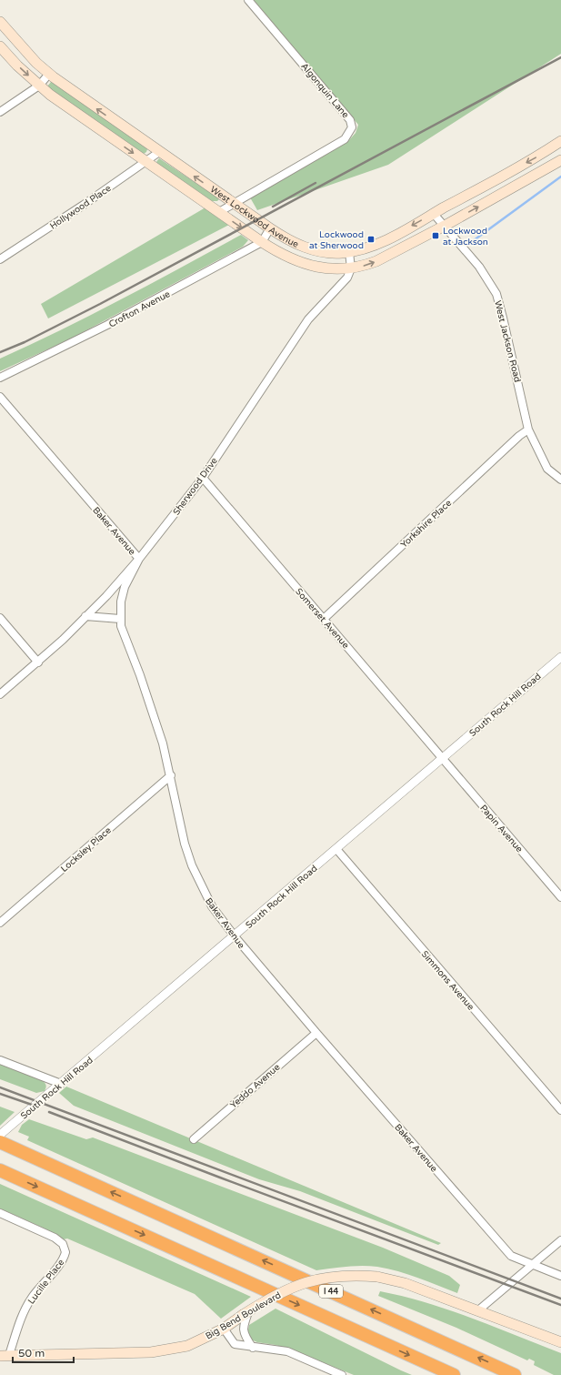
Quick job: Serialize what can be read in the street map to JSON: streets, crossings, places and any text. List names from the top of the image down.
{
  "streets": {
    "highway": ["I 44"],
    "main road": ["West Lockwood Avenue", "Big Bend Boulevard"],
    "street": [
      "Algonquin Lane",
      "Hollywood Place",
      "Crofton Avenue",
      "West Jackson Road",
      "Sherwood Drive",
      "Yorkshire Place",
      "Baker Avenue",
      "Somerset Avenue",
      "South Rock Hill Road",
      "Papin Avenue",
      "Locksley Place",
      "Simmons Avenue",
      "Yeddo Avenue",
      "Lucille Place"
    ]
  },
  "crossings": [
    ["Algonquin Lane", "West Lockwood Avenue"],
    ["Hollywood Place", "West Lockwood Avenue"],
    ["West Lockwood Avenue", "Crofton Avenue"],
    ["West Lockwood Avenue", "West Jackson Road"],
    ["West Lockwood Avenue", "Sherwood Drive"],
    ["West Jackson Road", "Yorkshire Place"],
    ["Sherwood Drive", "Baker Avenue"],
    ["Sherwood Drive", "Somerset Avenue"],
    ["Yorkshire Place", "Somerset Avenue"],
    ["Baker Avenue", "South Rock Hill Road"],
    ["Baker Avenue", "Locksley Place"],
    ["Baker Avenue", "Yeddo Avenue"],
    ["Somerset Avenue", "South Rock Hill Road"],
    ["Somerset Avenue", "Papin Avenue"],
    ["South Rock Hill Road", "Papin Avenue"],
    ["South Rock Hill Road", "Simmons Avenue"],
    ["Lucille Place", "Big Bend Boulevard"]
  ],
  "places": {
    "transit": ["Lockwood at Jackson", "Lockwood at Sherwood"]
  },
  "scale_bar": "50 m"
}
